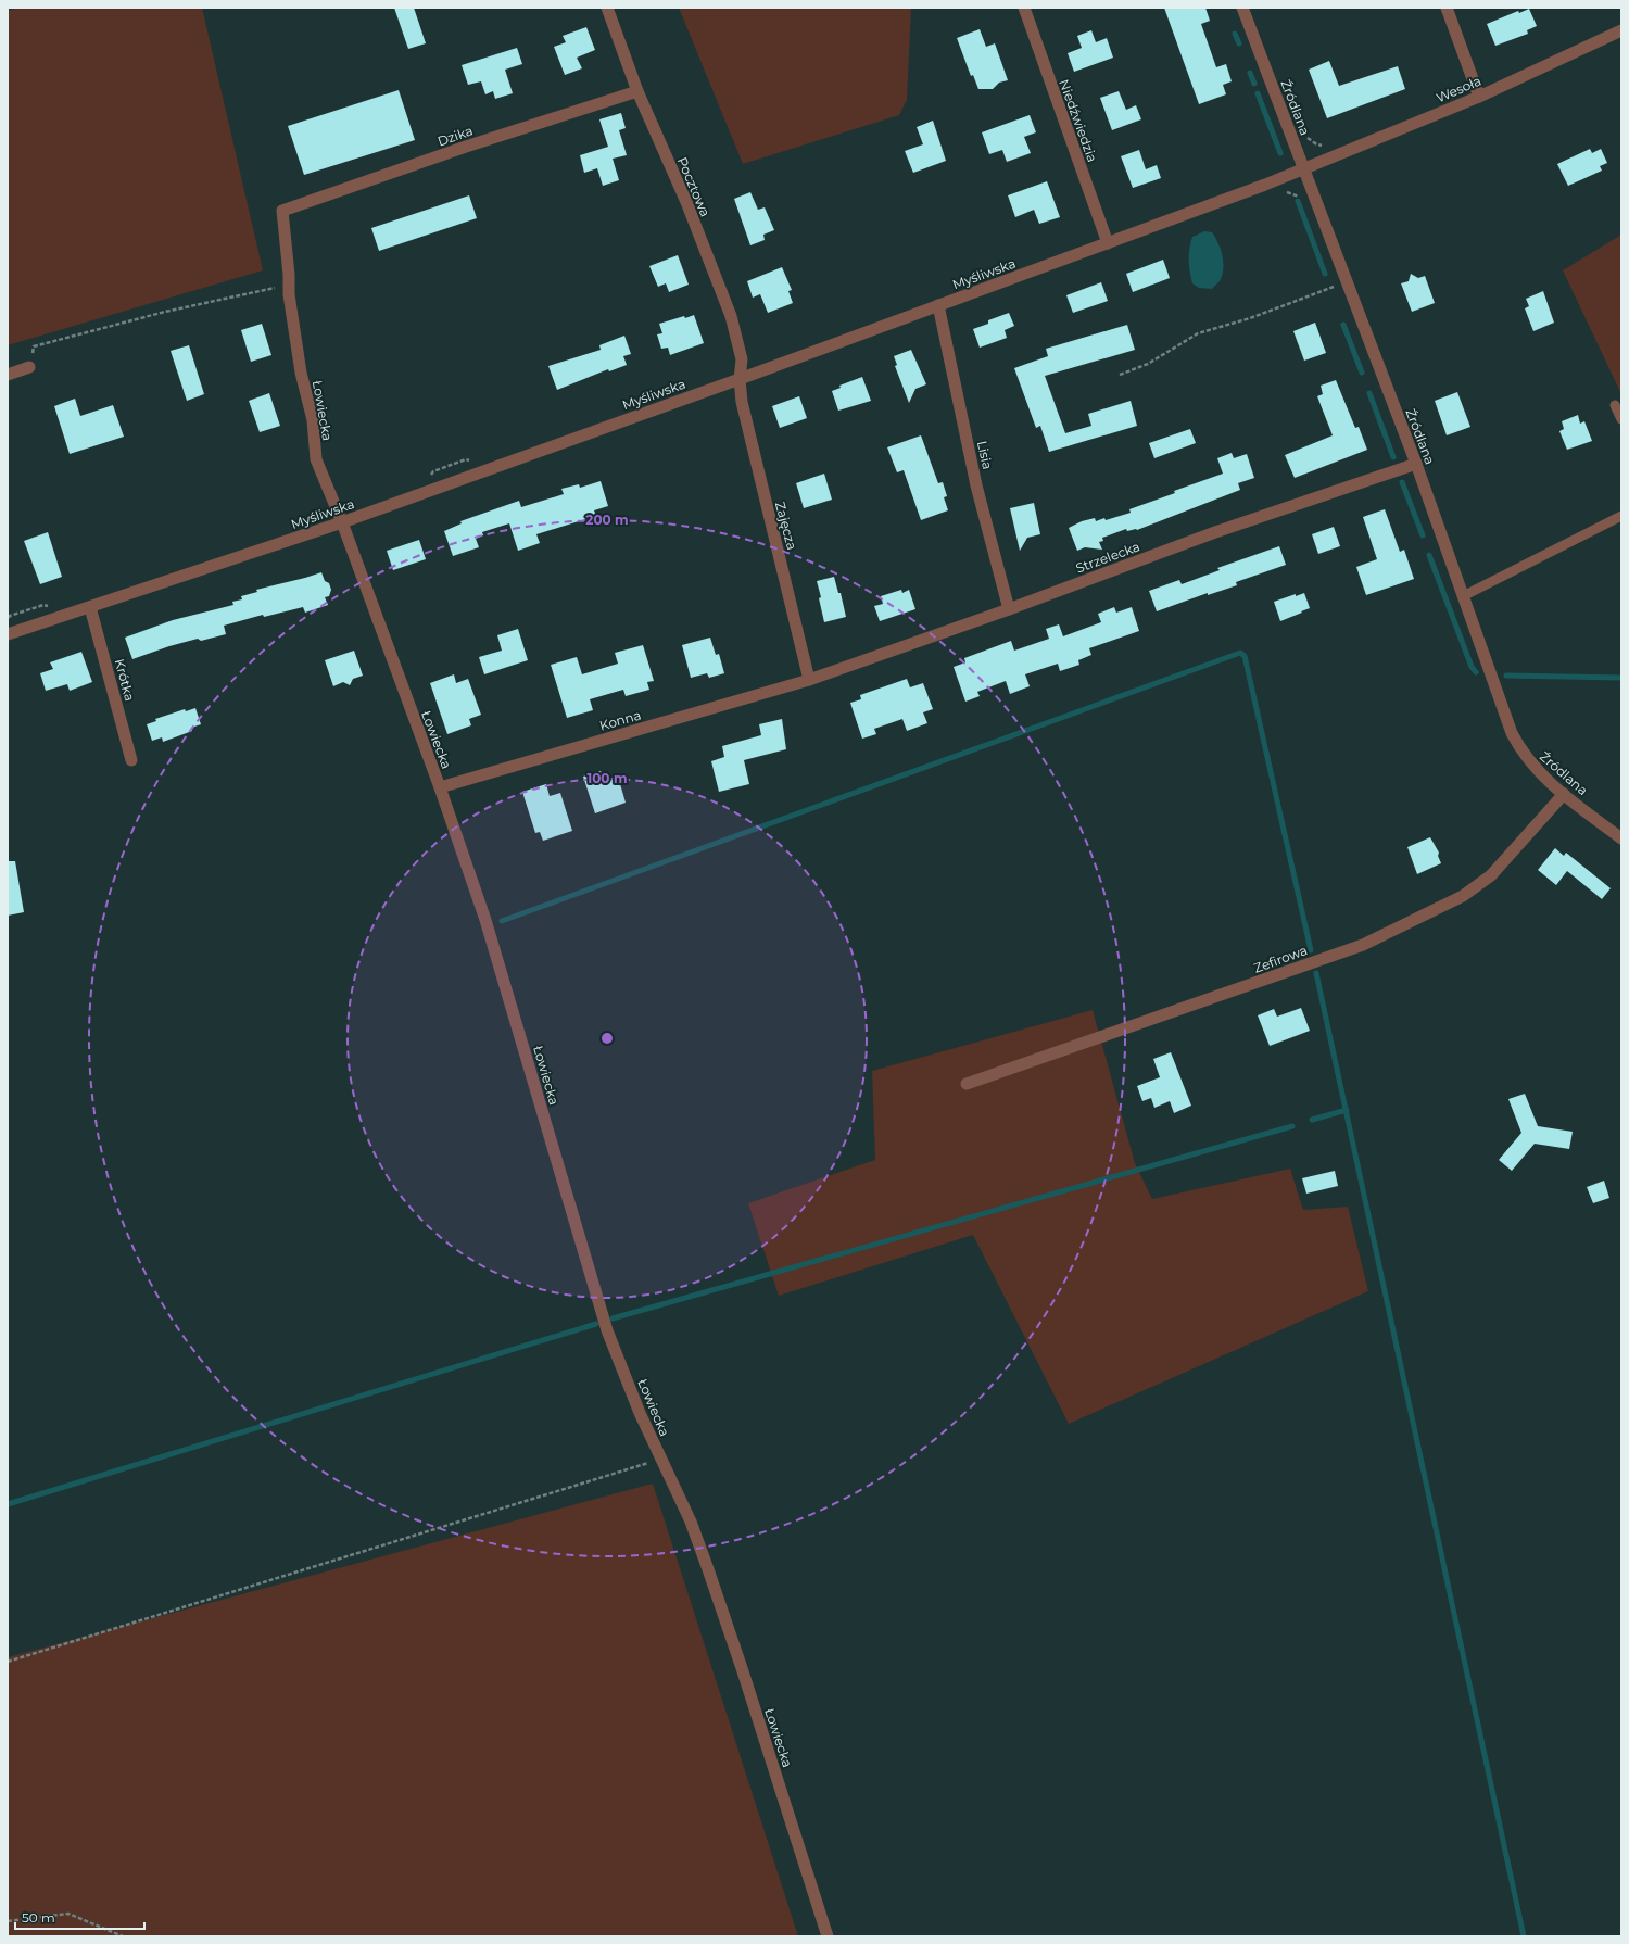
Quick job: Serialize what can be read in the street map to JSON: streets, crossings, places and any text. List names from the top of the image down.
{
  "streets": {
    "street": [
      "Wesoła",
      "Źródlana",
      "Niedźwiedzia",
      "Dzika",
      "Pocztowa",
      "Myśliwska",
      "Łowiecka",
      "Lisia",
      "Zajęcza",
      "Strzelecka",
      "Krótka",
      "Konna",
      "Zefirowa"
    ]
  },
  "crossings": [
    ["Wesoła", "Źródlana"],
    ["Wesoła", "Myśliwska"],
    ["Źródlana", "Myśliwska"],
    ["Źródlana", "Strzelecka"],
    ["Źródlana", "Zefirowa"],
    ["Niedźwiedzia", "Myśliwska"],
    ["Dzika", "Pocztowa"],
    ["Dzika", "Łowiecka"],
    ["Pocztowa", "Myśliwska"],
    ["Pocztowa", "Zajęcza"],
    ["Myśliwska", "Łowiecka"],
    ["Myśliwska", "Lisia"],
    ["Myśliwska", "Zajęcza"],
    ["Myśliwska", "Krótka"],
    ["Łowiecka", "Konna"],
    ["Lisia", "Strzelecka"],
    ["Zajęcza", "Strzelecka"],
    ["Zajęcza", "Konna"],
    ["Strzelecka", "Konna"]
  ],
  "scale_bar": "50 m",
  "rings": ["200 m", "100 m"]
}
